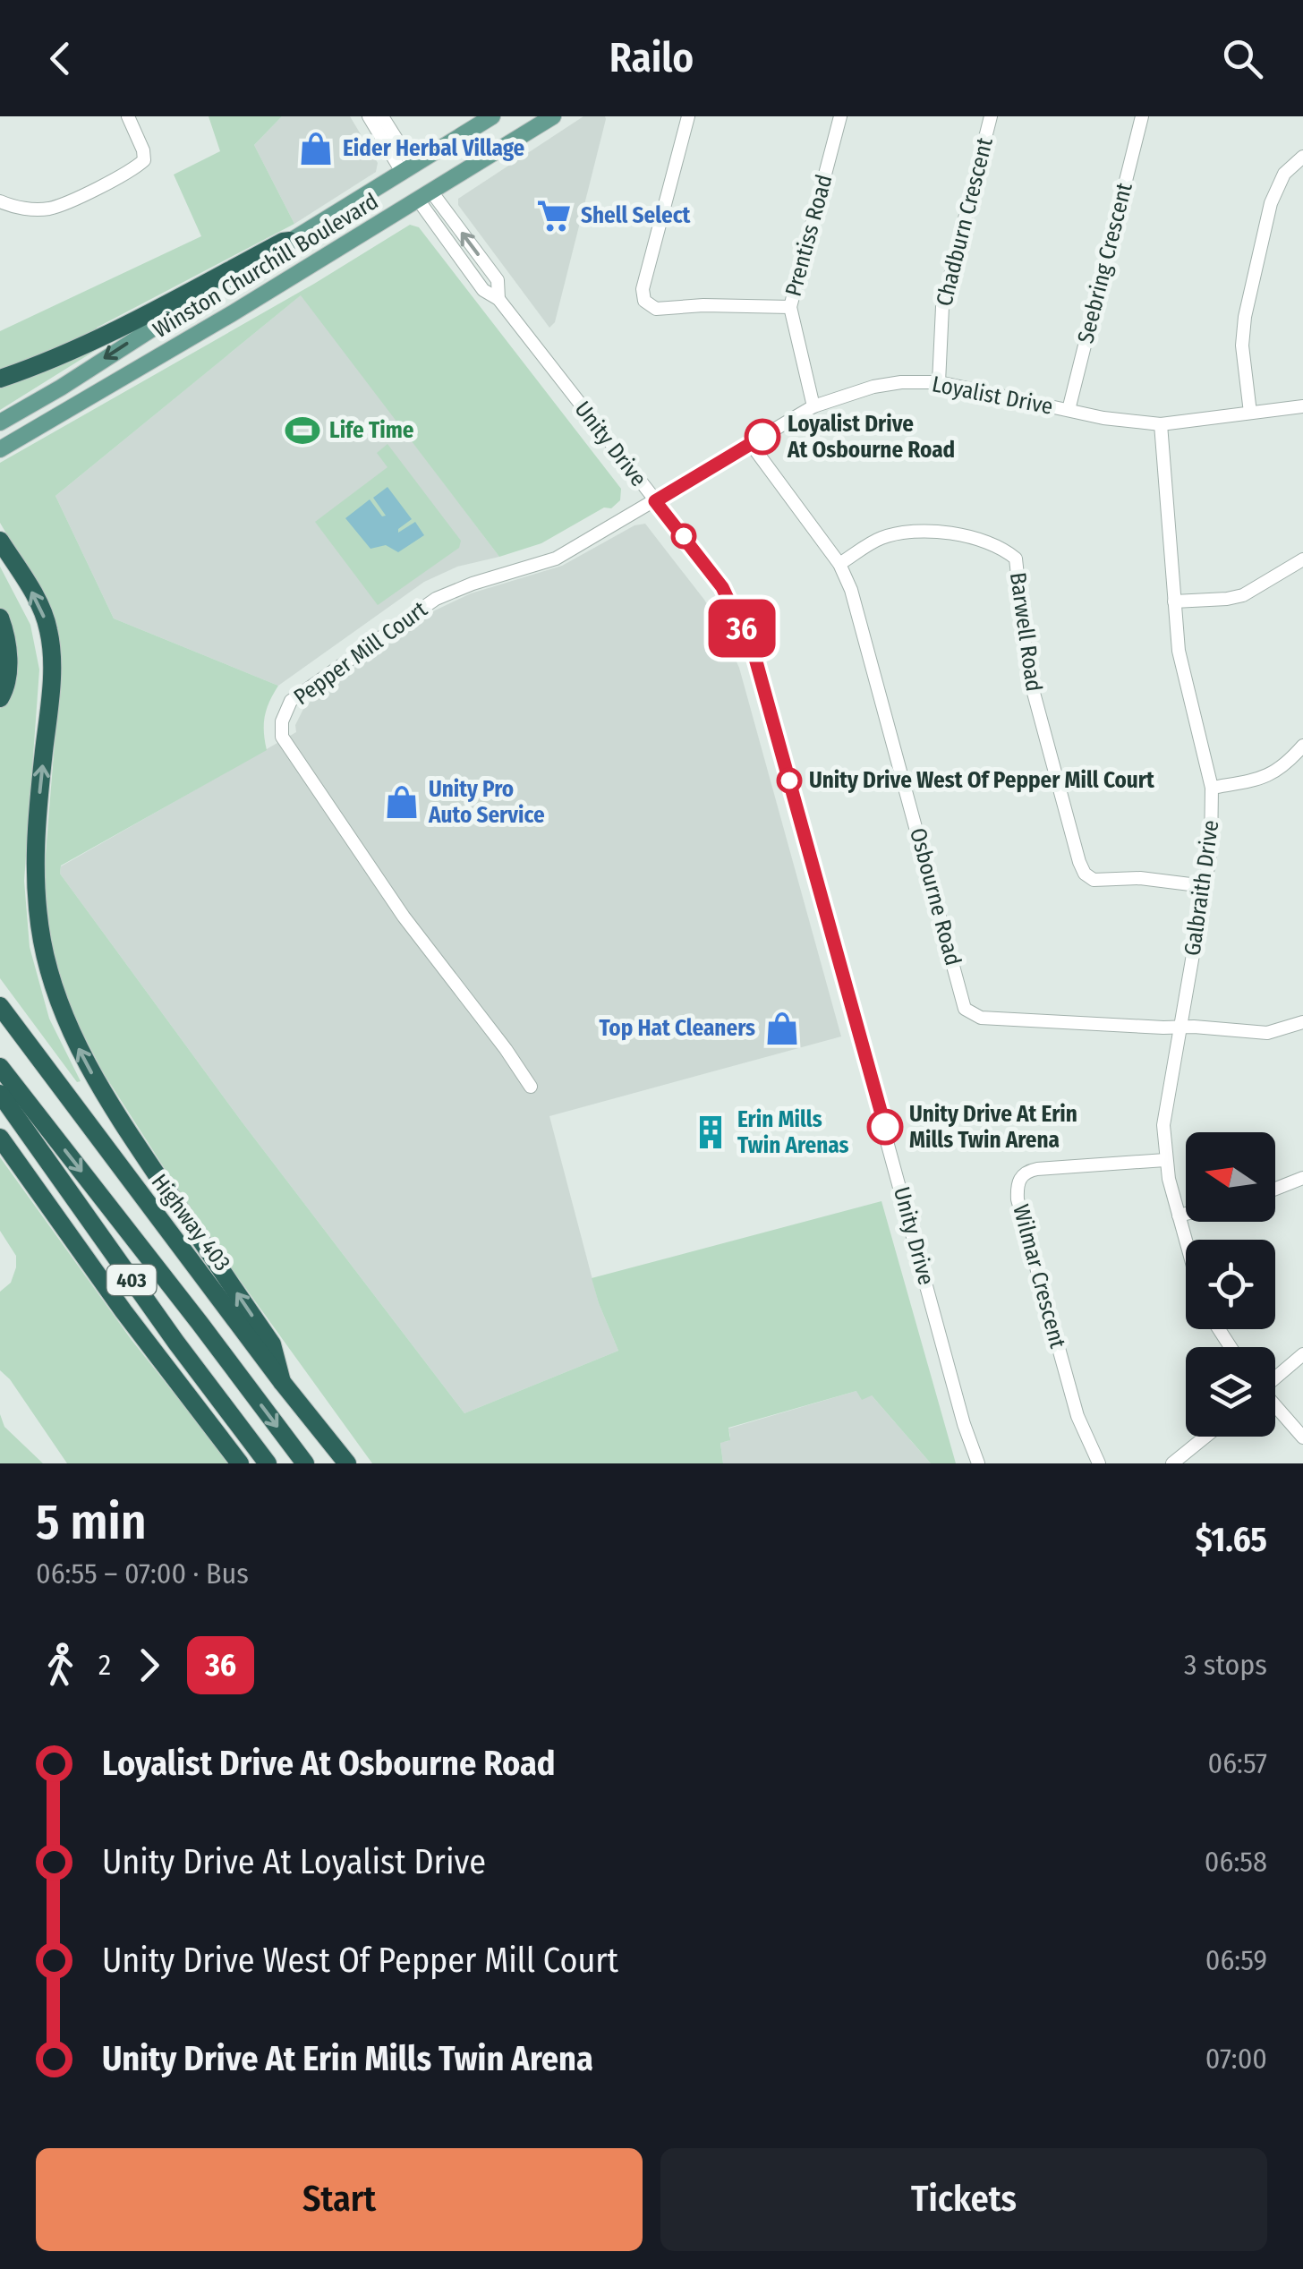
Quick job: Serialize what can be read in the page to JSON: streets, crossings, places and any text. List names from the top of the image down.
{
  "streets": {
    "highway": ["Highway 403", "403"],
    "main road": ["Winston Churchill Boulevard"],
    "street": [
      "Chadburn Crescent",
      "Prentiss Road",
      "Seebring Crescent",
      "Loyalist Drive",
      "Unity Drive",
      "Barwell Road",
      "Pepper Mill Court",
      "Galbraith Drive",
      "Osbourne Road",
      "Wilmar Crescent"
    ]
  },
  "crossings": [
    ["Chadburn Crescent", "Loyalist Drive"],
    ["Prentiss Road", "Loyalist Drive"],
    ["Seebring Crescent", "Loyalist Drive"],
    ["Winston Churchill Boulevard", "Unity Drive"],
    ["Loyalist Drive", "Unity Drive"],
    ["Loyalist Drive", "Pepper Mill Court"],
    ["Loyalist Drive", "Galbraith Drive"],
    ["Loyalist Drive", "Osbourne Road"],
    ["Unity Drive", "Pepper Mill Court"],
    ["Barwell Road", "Galbraith Drive"],
    ["Barwell Road", "Osbourne Road"],
    ["Galbraith Drive", "Osbourne Road"],
    ["Galbraith Drive", "Wilmar Crescent"]
  ],
  "places": {
    "shop": ["Eider Herbal Village", "Unity Pro Auto Service", "Top Hat Cleaners"],
    "supermarket": ["Shell Select"],
    "sports": ["Life Time"],
    "other": ["Loyalist Drive At Osbourne Road", "Unity Drive West Of Pepper Mill Court", "Unity Drive At Erin Mills Twin Arena"],
    "building": ["Erin Mills Twin Arenas"]
  },
  "lines": ["bus line 36"],
  "north": "left",
  "page": {
    "header": "Railo",
    "on_map": "36",
    "heading": ["5 min", "06:55 – 07:00 · Bus", "$1.65"],
    "legs": ["2", "36", "3 stops"],
    "list": [
      {
        "name": "Loyalist Drive At Osbourne Road",
        "value": "06:57"
      },
      {
        "name": "Unity Drive At Loyalist Drive",
        "value": "06:58"
      },
      {
        "name": "Unity Drive West Of Pepper Mill Court",
        "value": "06:59"
      },
      {
        "name": "Unity Drive At Erin Mills Twin Arena",
        "value": "07:00"
      }
    ],
    "buttons": ["Start", "Tickets"]
  }
}
